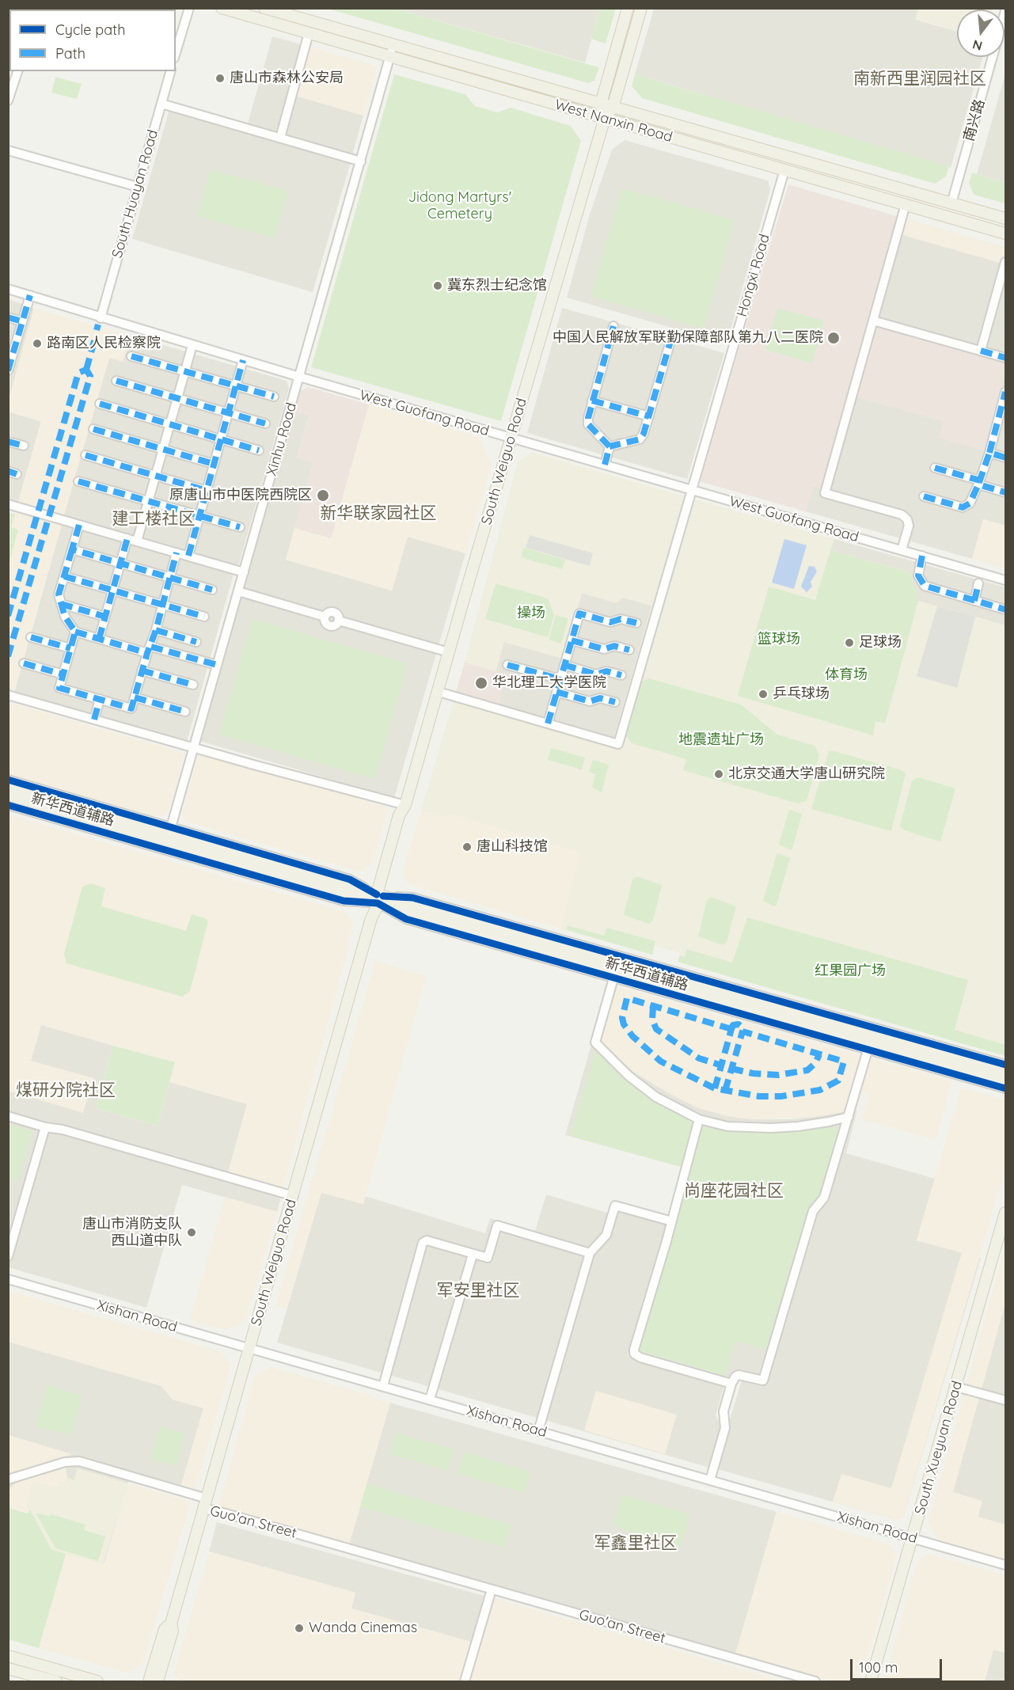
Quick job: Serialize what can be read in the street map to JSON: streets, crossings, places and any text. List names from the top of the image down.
{
  "streets": {
    "main road": ["West Nanxin Road", "South Weiguo Road", "South Xueyuan Road"],
    "street": [
      "南兴路",
      "South Huayan Road",
      "Hongxi Road",
      "West Guofang Road",
      "Xinhu Road",
      "新华西道辅路",
      "Xishan Road",
      "Guo'an Street"
    ]
  },
  "crossings": [
    ["南兴路", "West Nanxin Road"],
    ["West Nanxin Road", "Hongxi Road"],
    ["West Nanxin Road", "Xinhu Road"],
    ["West Nanxin Road", "South Weiguo Road"],
    ["South Huayan Road", "West Guofang Road"],
    ["Hongxi Road", "West Guofang Road"],
    ["West Guofang Road", "Xinhu Road"],
    ["West Guofang Road", "South Weiguo Road"],
    ["Xinhu Road", "新华西道辅路"],
    ["South Weiguo Road", "新华西道辅路"],
    ["South Weiguo Road", "Xishan Road"],
    ["South Weiguo Road", "Guo'an Street"],
    ["Xishan Road", "South Xueyuan Road"]
  ],
  "districts": [
    "南新西里润园社区",
    "新华联家园社区",
    "建工楼社区",
    "煤研分院社区",
    "尚座花园社区",
    "军安里社区",
    "军鑫里社区"
  ],
  "parks": [
    "Jidong Martyrs' Cemetery",
    "操场",
    "篮球场",
    "体育场",
    "地震遗址广场",
    "红果园广场"
  ],
  "places": [
    "唐山市森林公安局",
    "冀东烈士纪念馆",
    "中国人民解放军联勤保障部队第九八二医院",
    "路南区人民检察院",
    "原唐山市中医院西院区",
    "足球场",
    "华北理工大学医院",
    "乒乓球场",
    "北京交通大学唐山研究院",
    "唐山科技馆",
    "唐山市消防支队 西山道中队",
    "Wanda Cinemas"
  ],
  "legend": ["Cycle path", "Path"],
  "scale_bar": "100 m",
  "north": "bottom"
}
